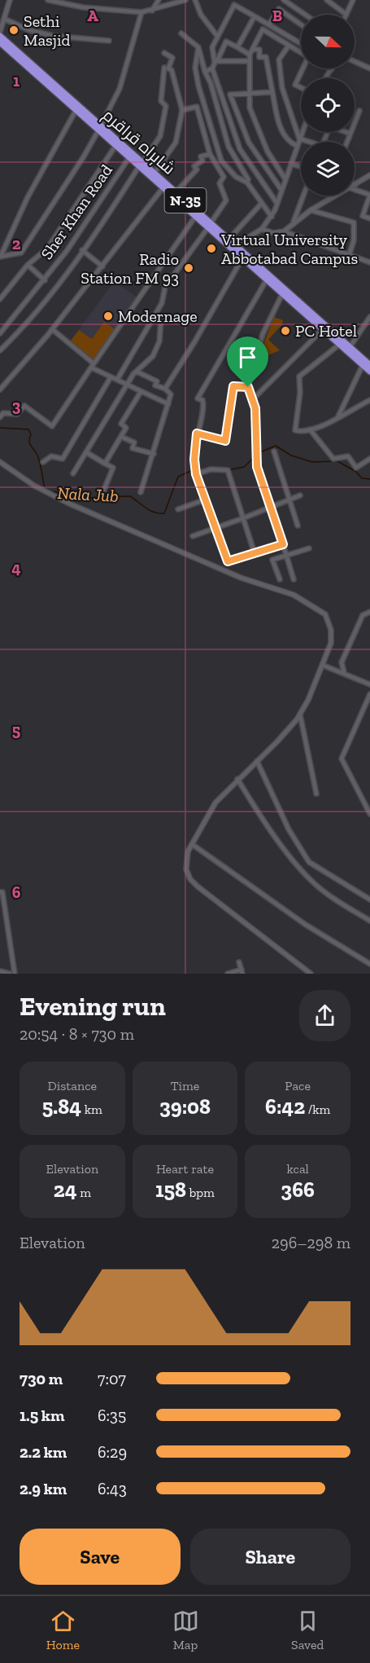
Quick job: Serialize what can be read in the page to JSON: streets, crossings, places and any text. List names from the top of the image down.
{
  "streets": {
    "highway": ["شاہراہ قراقرم", "N-35"],
    "street": ["Sher Khan Road"]
  },
  "crossings": [
    ["شاہراہ قراقرم", "Sher Khan Road"]
  ],
  "water": ["Nala Jub"],
  "places": [
    "Sethi Masjid",
    "Virtual University Abbotabad Campus",
    "Radio Station FM 93",
    "Modernage",
    "PC Hotel"
  ],
  "north": "right",
  "page": {
    "heading": ["Evening run", "20:54 · 8 × 730 m"],
    "stats": [
      ["Distance", "5.84 km"],
      ["Time", "39:08"],
      ["Pace", "6:42 /km"],
      ["Elevation", "24 m"],
      ["Heart rate", "158 bpm"],
      ["kcal", "366"]
    ],
    "chart": ["Elevation", "296–298 m"],
    "list": [
      {
        "name": "730 m",
        "note": "7:07"
      },
      {
        "name": "1.5 km",
        "note": "6:35"
      },
      {
        "name": "2.2 km",
        "note": "6:29"
      },
      {
        "name": "2.9 km",
        "note": "6:43"
      }
    ],
    "buttons": ["Save", "Share"],
    "tabs": ["Home", "Map", "Saved"]
  },
  "grid": {
    "columns": ["A", "B"],
    "rows": [
      "1",
      "2",
      "3",
      "4",
      "5",
      "6"
    ]
  }
}
